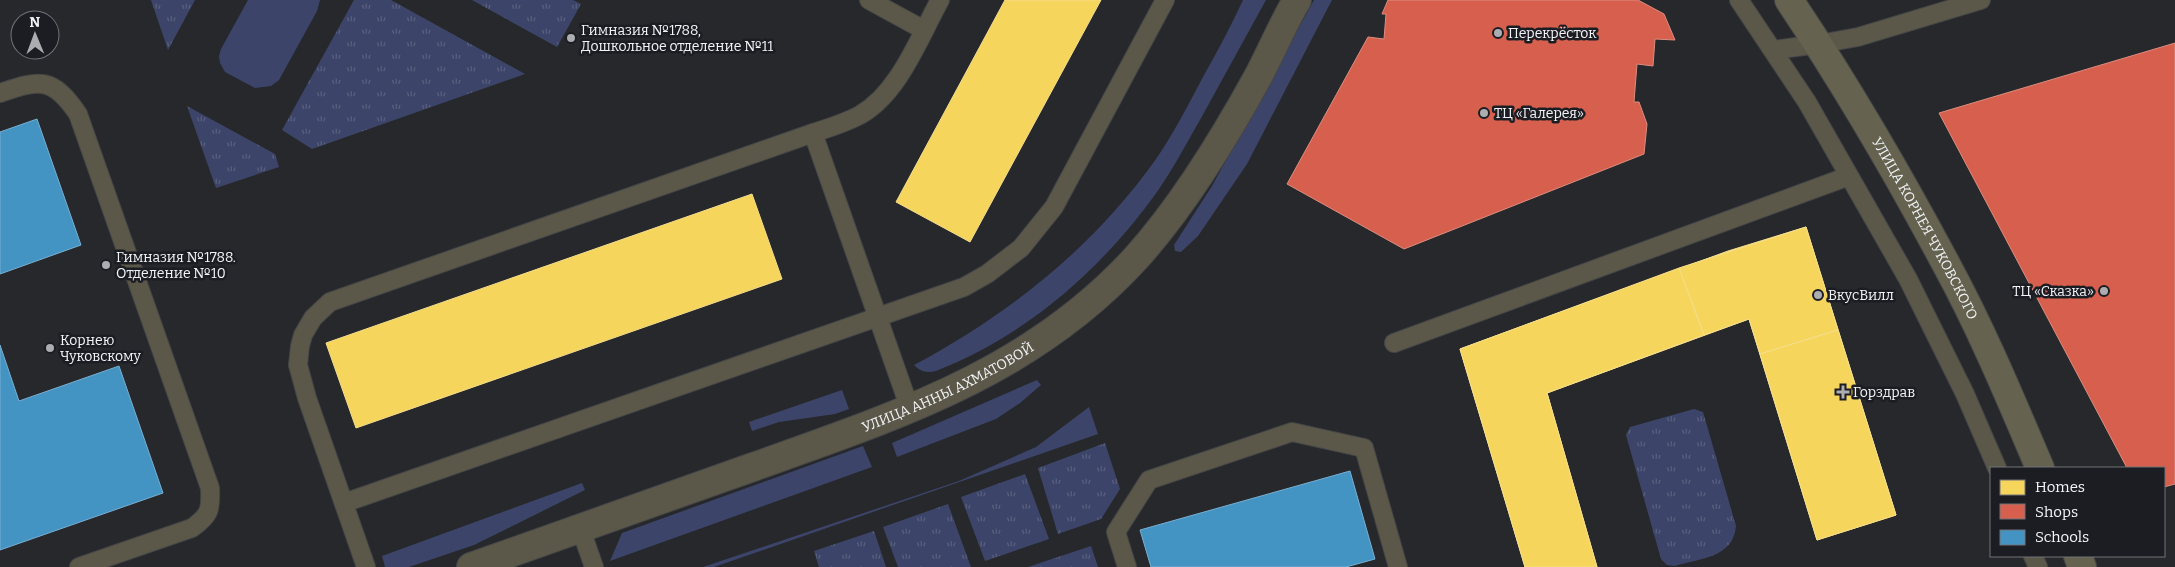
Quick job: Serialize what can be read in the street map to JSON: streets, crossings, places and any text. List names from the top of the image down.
{
  "streets": {
    "street": ["УЛИЦА КОРНЕЯ ЧУКОВСКОГО", "УЛИЦА АННЫ АХМАТОВОЙ"]
  },
  "places": {
    "other": [
      "Перекрёсток",
      "Гимназия №1788, Дошкольное отделение №11",
      "ТЦ «Галерея»",
      "Гимназия №1788. Отделение №10",
      "ТЦ «Сказка»",
      "ВкусВилл",
      "Корнею Чуковскому"
    ],
    "health": ["Горздрав"]
  },
  "legend": ["Homes", "Shops", "Schools"],
  "north": "top"
}
